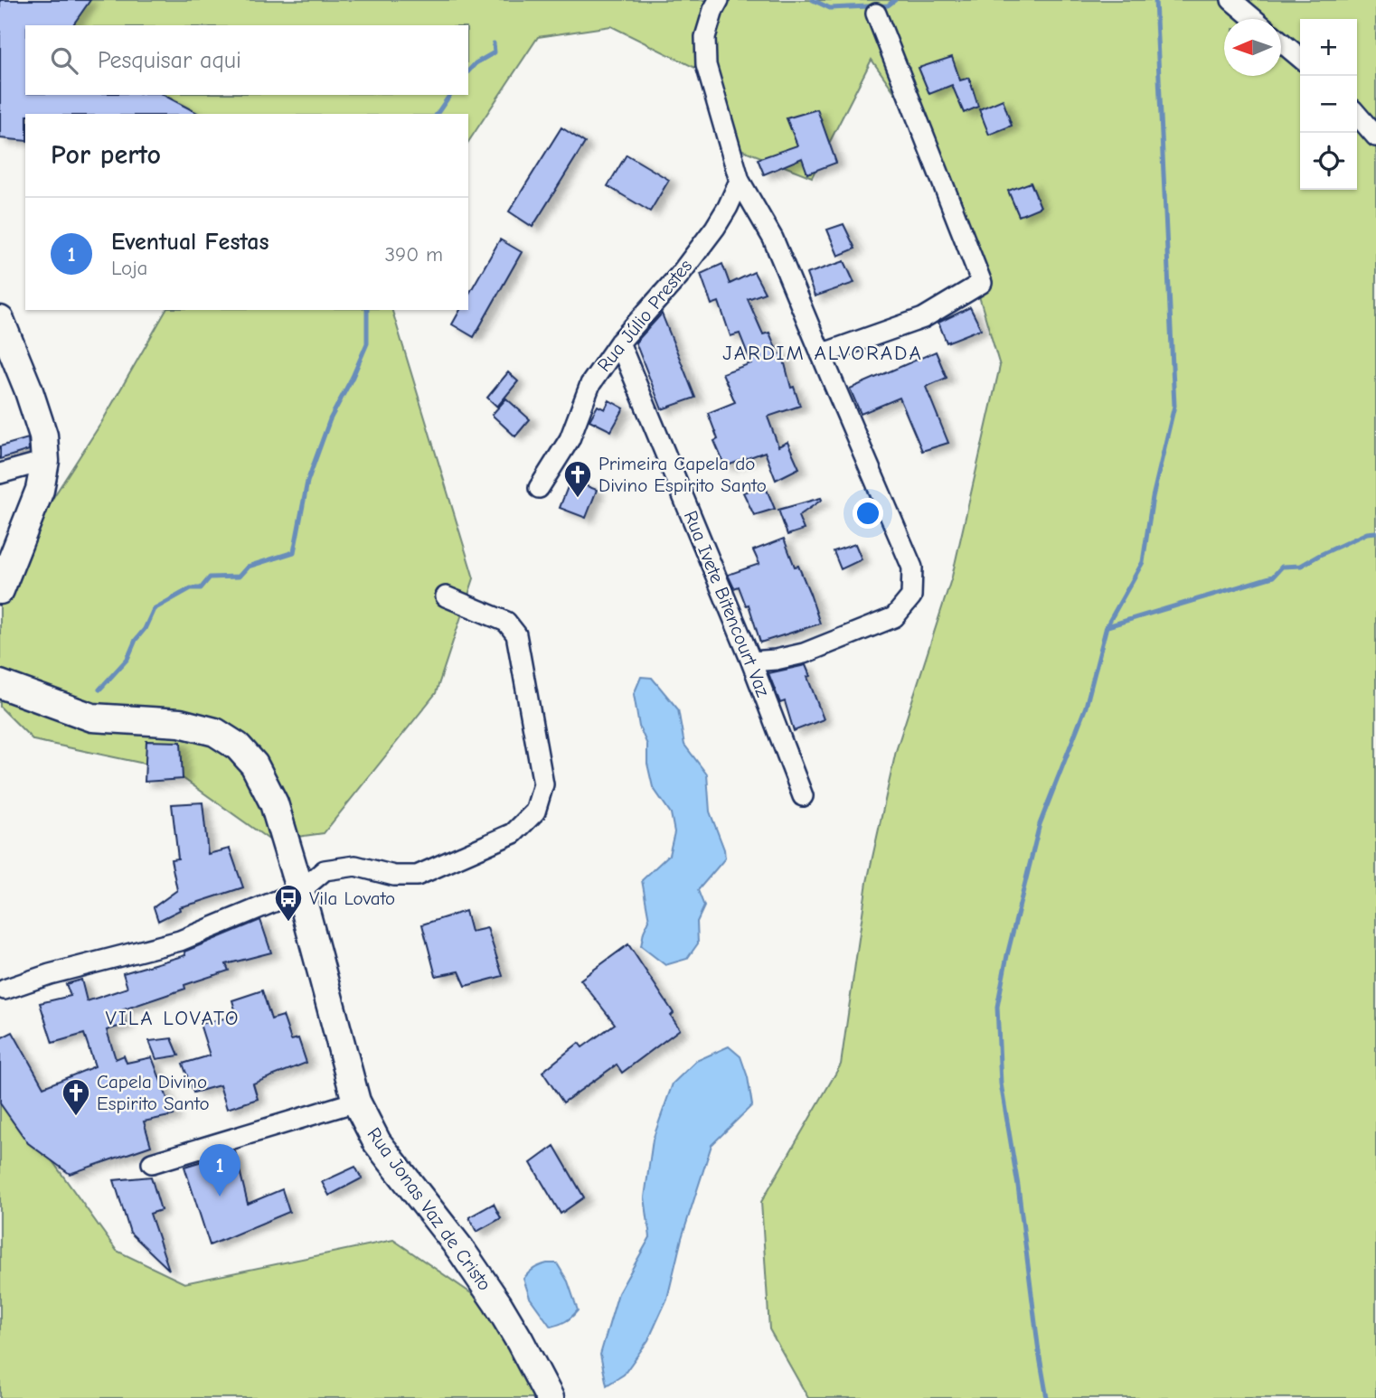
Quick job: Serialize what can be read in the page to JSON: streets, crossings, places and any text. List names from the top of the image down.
{
  "streets": {
    "street": ["Rua Júlio Prestes", "Rua Ivete Bitencourt Vaz", "Rua Jonas Vaz de Cristo"]
  },
  "crossings": [
    ["Rua Júlio Prestes", "Rua Ivete Bitencourt Vaz"]
  ],
  "districts": ["JARDIM ALVORADA", "VILA LOVATO"],
  "places": {
    "church": ["Primeira Capela do Divino Espirito Santo", "Capela Divino Espirito Santo"],
    "bus stop": ["Vila Lovato"]
  },
  "north": "left",
  "page": {
    "map_buttons": ["+", "−"],
    "search": "Pesquisar aqui",
    "heading": "Por perto",
    "list": [
      {
        "mark": "1",
        "name": "Eventual Festas",
        "note": "Loja",
        "value": "390 m"
      }
    ],
    "pins": "1"
  }
}
